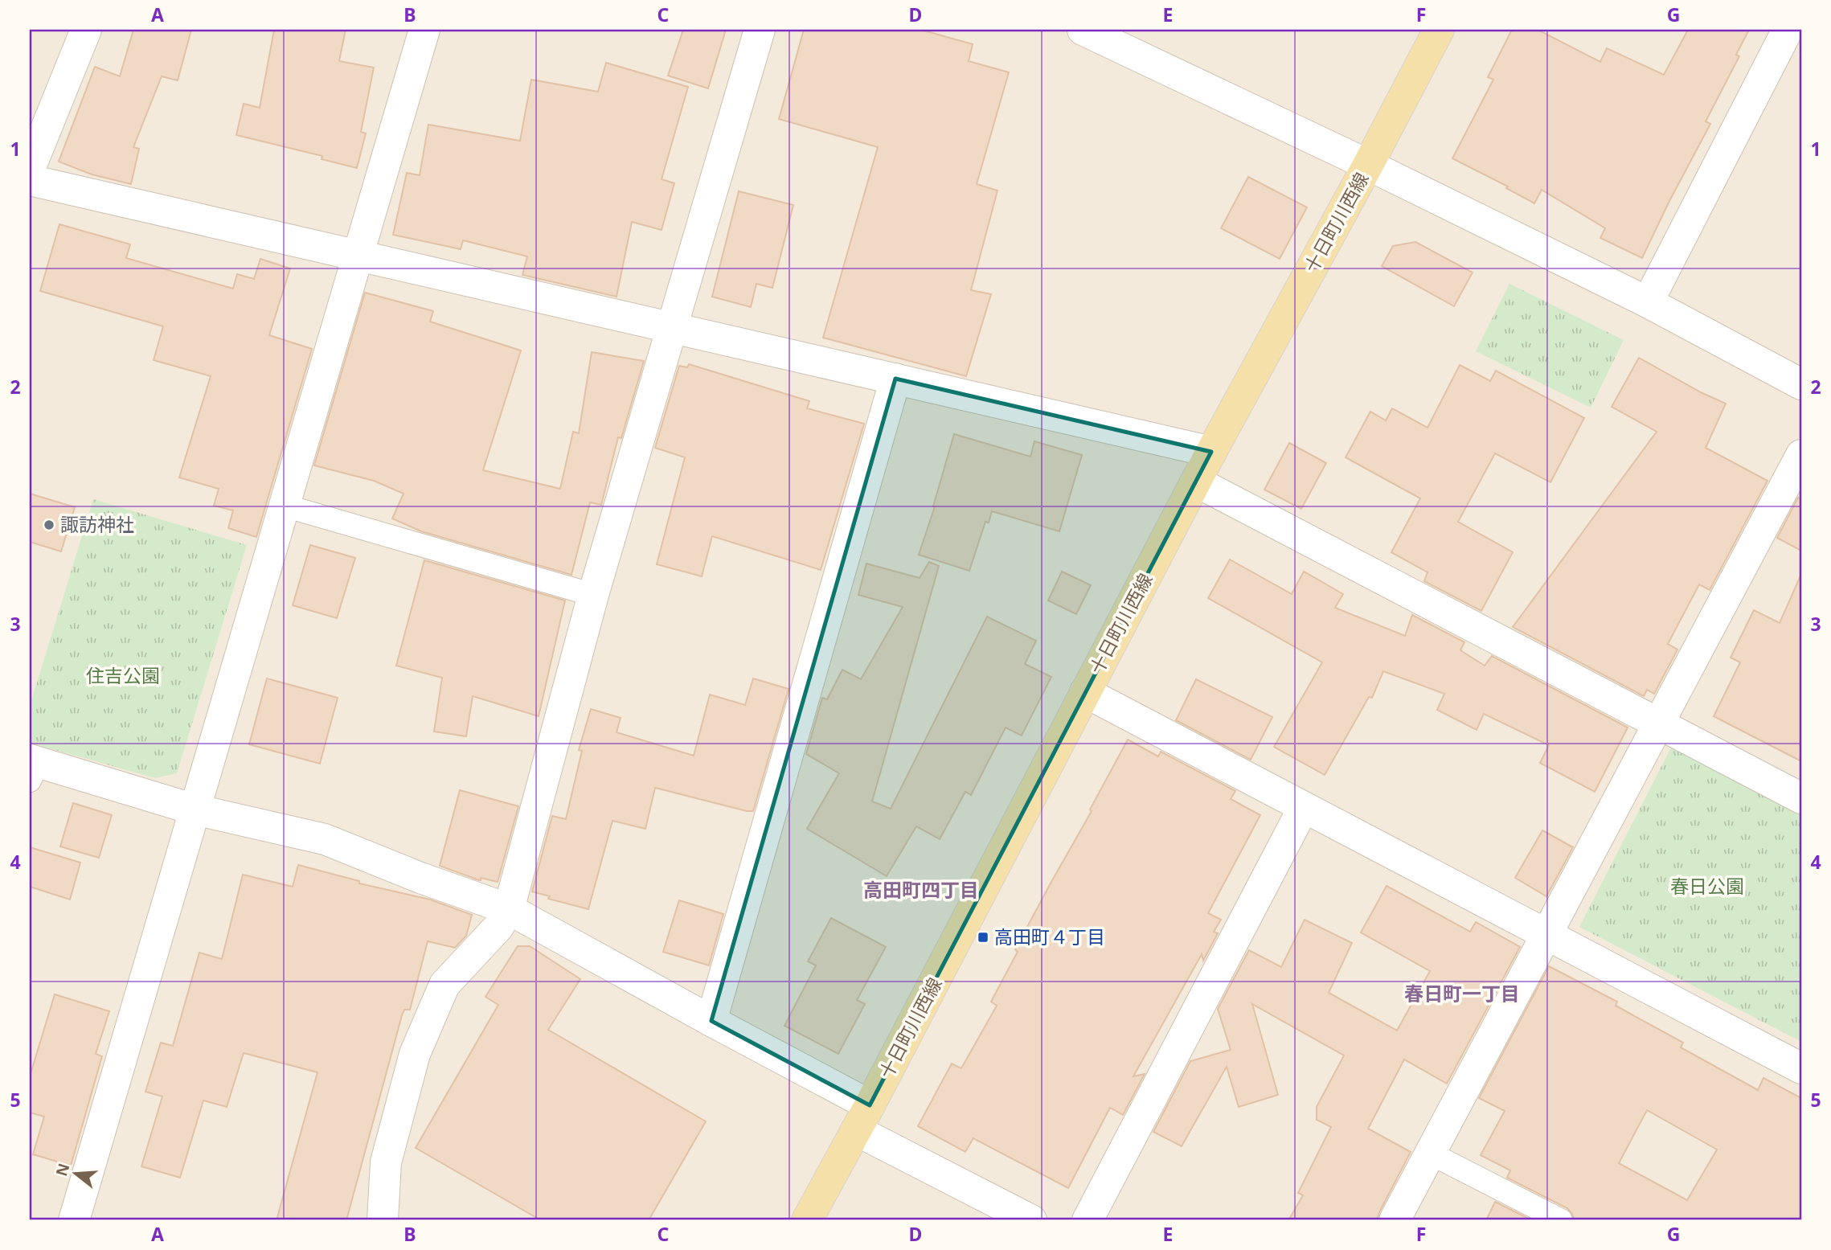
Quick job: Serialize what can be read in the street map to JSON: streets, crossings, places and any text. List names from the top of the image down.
{
  "streets": {
    "main road": ["十日町川西線"]
  },
  "districts": ["高田町四丁目", "春日町一丁目"],
  "parks": ["住吉公園", "春日公園"],
  "places": {
    "other": ["諏訪神社"],
    "transit": ["高田町４丁目"]
  },
  "north": "left",
  "grid": {
    "columns": [
      "A",
      "B",
      "C",
      "D",
      "E",
      "F",
      "G"
    ],
    "rows": [
      "1",
      "2",
      "3",
      "4",
      "5"
    ]
  }
}
